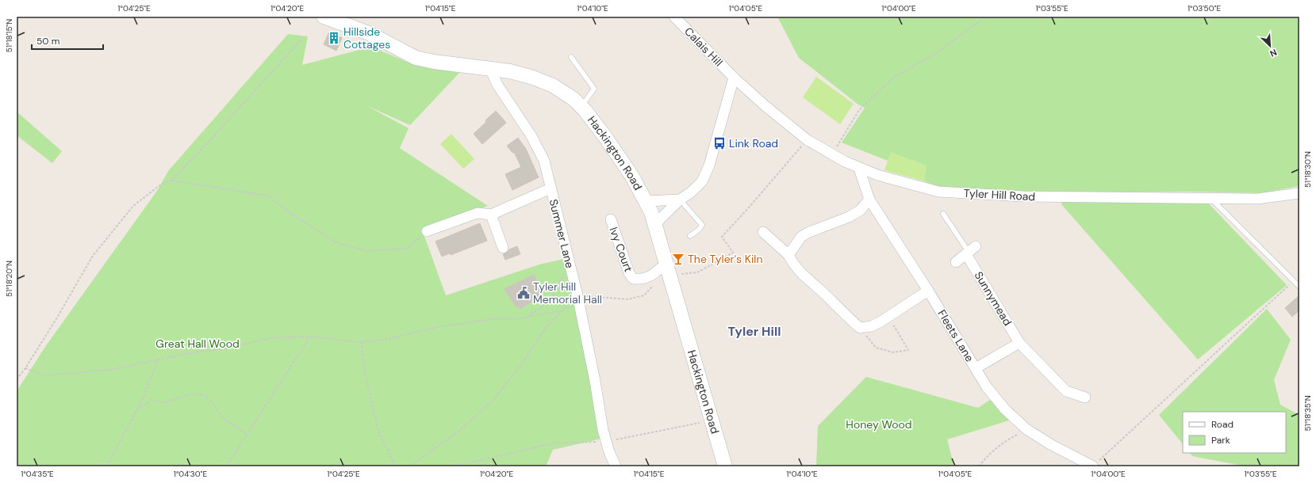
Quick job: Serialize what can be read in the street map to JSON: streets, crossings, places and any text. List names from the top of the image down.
{
  "streets": {
    "street": [
      "Calais Hill",
      "Hackington Road",
      "Tyler Hill Road",
      "Summer Lane",
      "Ivy Court",
      "Sunnymead",
      "Fleets Lane"
    ]
  },
  "crossings": [
    ["Calais Hill", "Tyler Hill Road"],
    ["Hackington Road", "Summer Lane"],
    ["Hackington Road", "Ivy Court"],
    ["Tyler Hill Road", "Fleets Lane"]
  ],
  "districts": ["Tyler Hill"],
  "parks": ["Great Hall Wood", "Honey Wood"],
  "places": {
    "building": ["Hillside Cottages"],
    "bus stop": ["Link Road"],
    "bar": ["The Tyler's Kiln"],
    "public building": ["Tyler Hill Memorial Hall"]
  },
  "legend": ["Road", "Park"],
  "scale_bar": "50 m",
  "north": "bottom right",
  "coordinates": [
    "1°04'25\"E",
    "1°04'20\"E",
    "1°04'15\"E",
    "1°04'10\"E",
    "1°04'05\"E",
    "1°04'00\"E",
    "1°03'55\"E",
    "1°03'50\"E",
    "51°18'15\"N",
    "51°18'30\"N",
    "51°18'20\"N",
    "51°18'35\"N",
    "1°04'35\"E",
    "1°04'30\"E"
  ]
}
